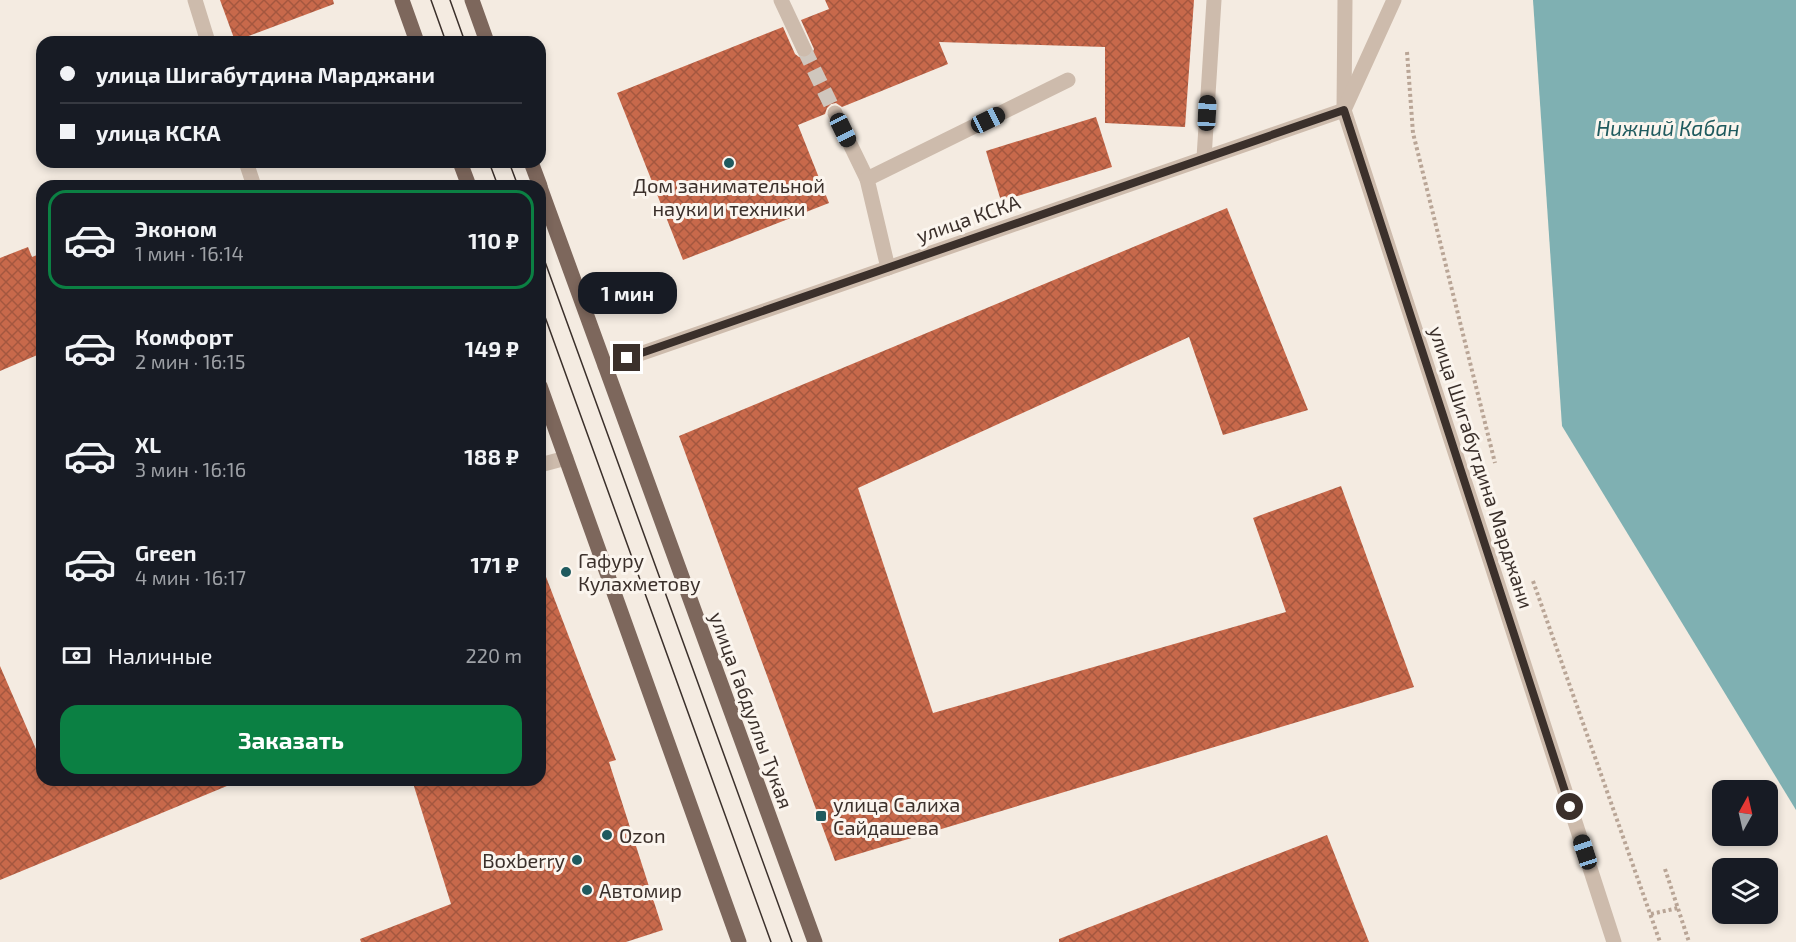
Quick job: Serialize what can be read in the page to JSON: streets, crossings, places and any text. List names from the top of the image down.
{
  "streets": {
    "main road": ["улица Габдуллы Тукая"],
    "street": ["улица КСКА", "улица Шигабутдина Марджани"]
  },
  "crossings": [
    ["улица КСКА", "улица Шигабутдина Марджани"],
    ["улица КСКА", "улица Габдуллы Тукая"]
  ],
  "water": ["Нижний Кабан"],
  "places": {
    "other": [
      "Дом занимательной науки и техники",
      "Гафуру Кулахметову",
      "Ozon",
      "Boxberry",
      "Автомир"
    ],
    "transit": ["улица Салиха Сайдашева"]
  },
  "north": "top",
  "page": {
    "banner": ["улица Шигабутдина Марджани", "улица КСКА"],
    "list": [
      {
        "name": "Эконом",
        "note": "1 мин · 16:14",
        "value": "110 ₽"
      },
      {
        "name": "Комфорт",
        "note": "2 мин · 16:15",
        "value": "149 ₽"
      },
      {
        "name": "XL",
        "note": "3 мин · 16:16",
        "value": "188 ₽"
      },
      {
        "name": "Green",
        "note": "4 мин · 16:17",
        "value": "171 ₽"
      }
    ],
    "bubble": "1 мин",
    "pay": ["Наличные", "220 m"],
    "buttons": "Заказать"
  }
}
